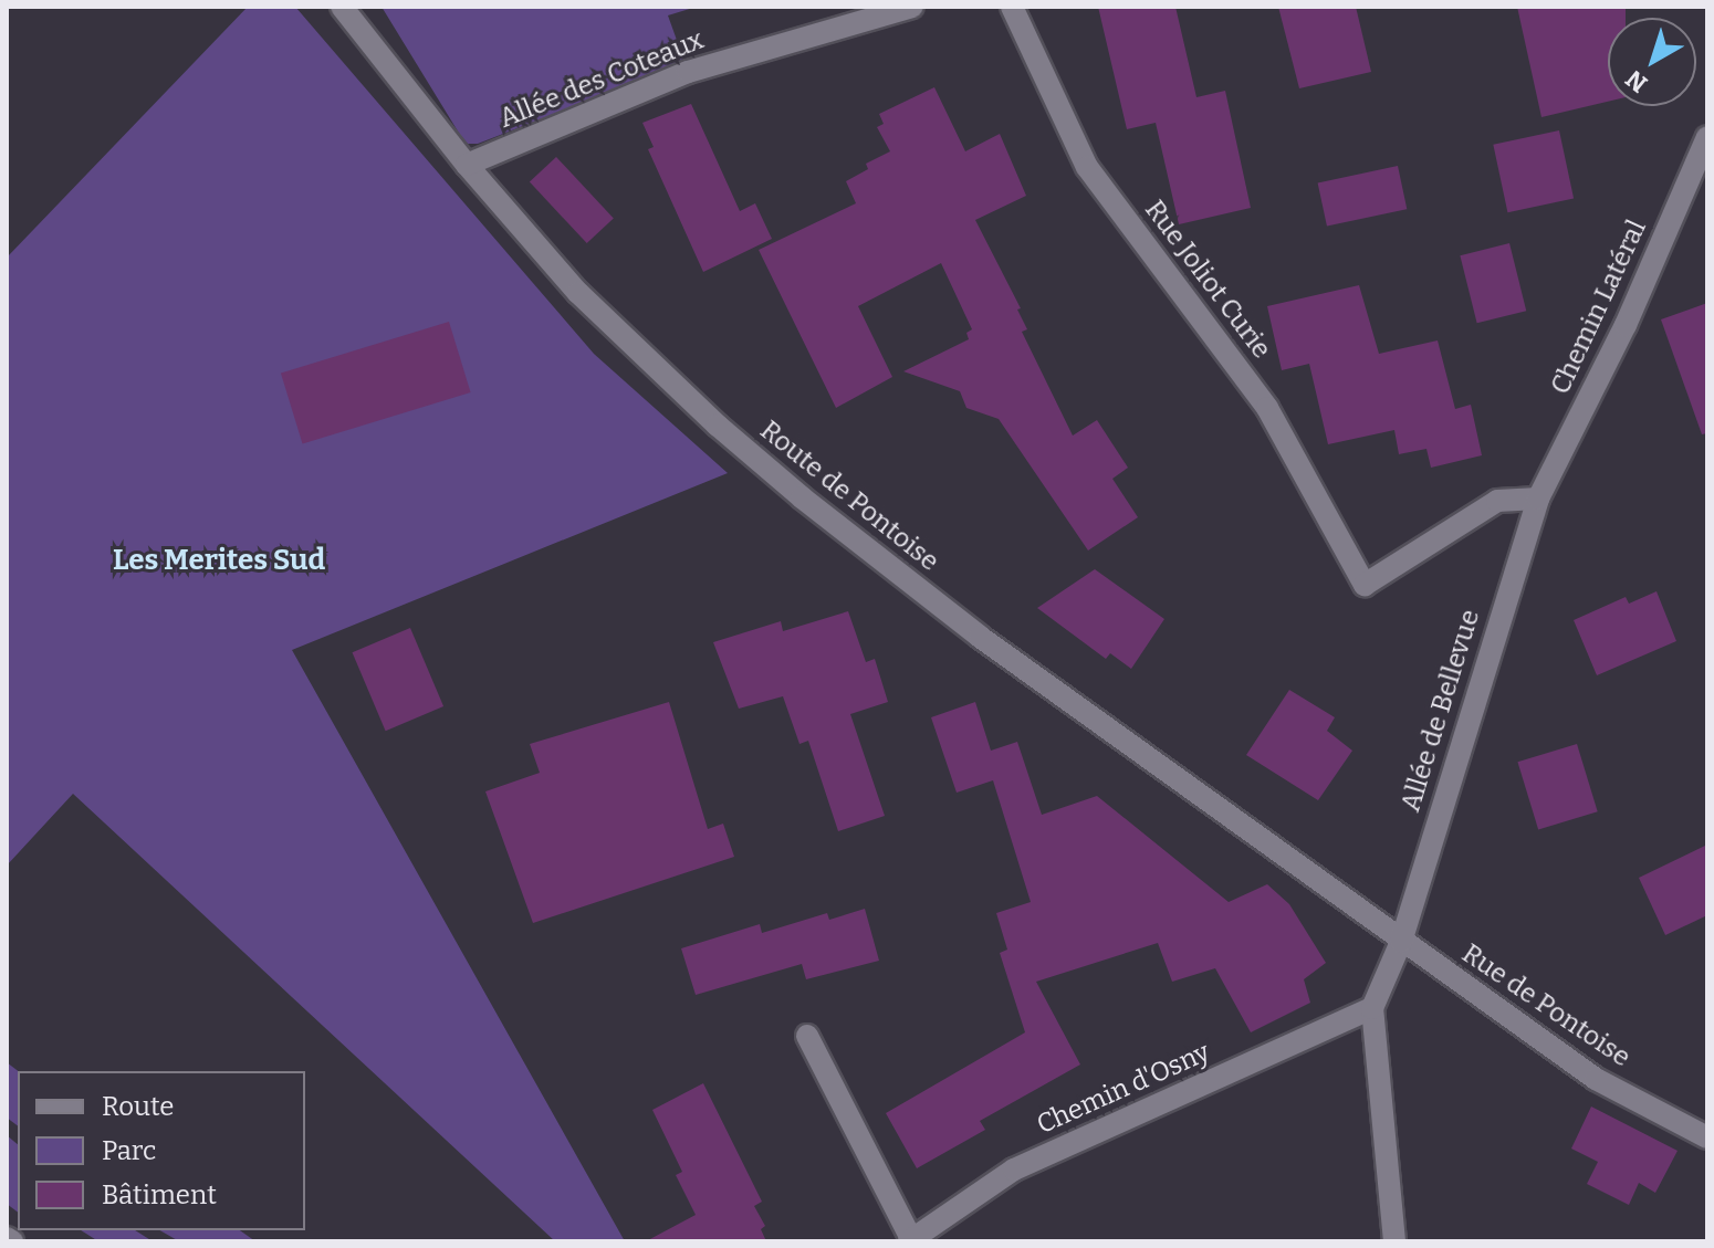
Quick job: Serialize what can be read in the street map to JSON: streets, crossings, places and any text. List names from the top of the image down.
{
  "streets": {
    "street": [
      "Allée des Coteaux",
      "Rue Joliot Curie",
      "Chemin Latéral",
      "Route de Pontoise",
      "Allée de Bellevue",
      "Rue de Pontoise",
      "Chemin d'Osny"
    ]
  },
  "crossings": [
    ["Allée des Coteaux", "Route de Pontoise"],
    ["Rue Joliot Curie", "Chemin Latéral"],
    ["Rue Joliot Curie", "Allée de Bellevue"],
    ["Chemin Latéral", "Allée de Bellevue"],
    ["Route de Pontoise", "Allée de Bellevue"],
    ["Route de Pontoise", "Rue de Pontoise"],
    ["Allée de Bellevue", "Rue de Pontoise"],
    ["Allée de Bellevue", "Chemin d'Osny"]
  ],
  "districts": ["Les Merites Sud"],
  "legend": ["Route", "Parc", "Bâtiment"],
  "north": "bottom left"
}
